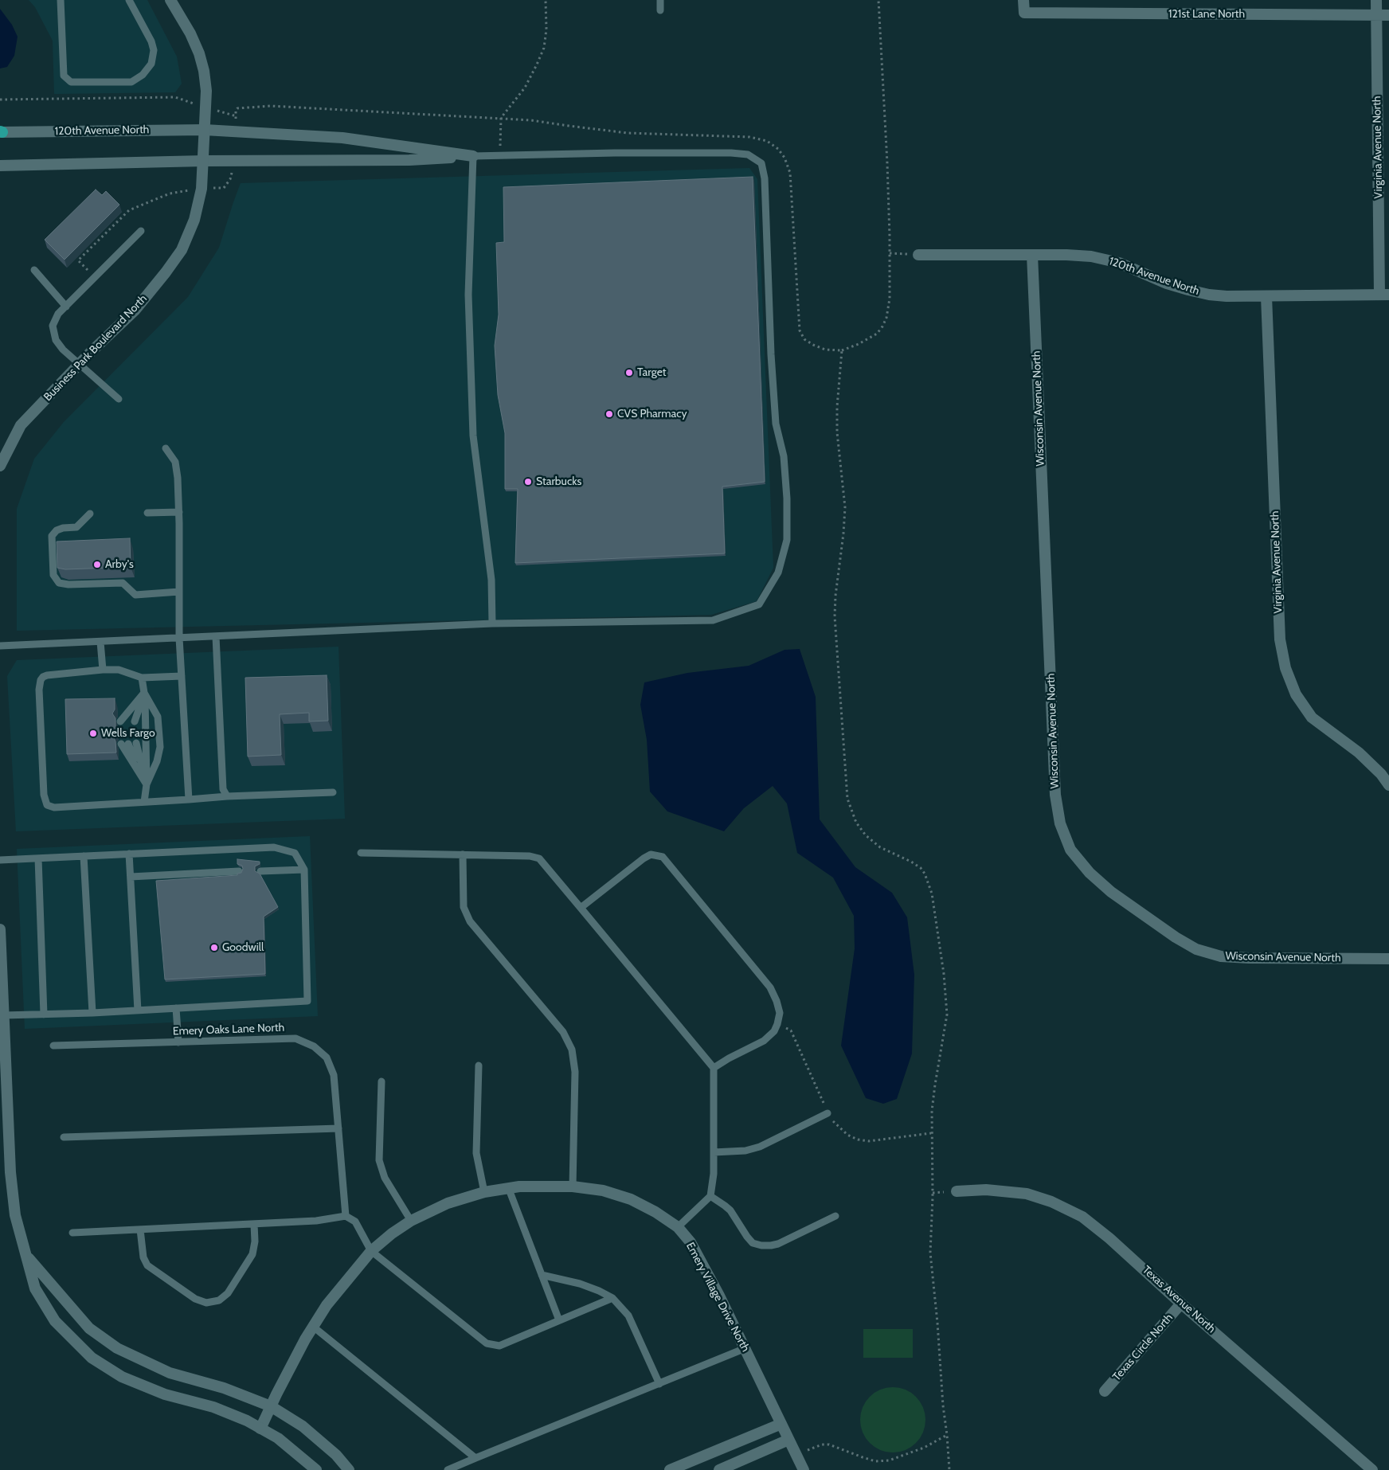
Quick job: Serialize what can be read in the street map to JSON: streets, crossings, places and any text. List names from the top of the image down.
{
  "streets": {
    "street": [
      "121st Lane North",
      "120th Avenue North",
      "Virginia Avenue North",
      "Business Park Boulevard North",
      "Wisconsin Avenue North",
      "Emery Village Drive North",
      "Texas Avenue North",
      "Texas Circle North"
    ],
    "lane": ["Emery Oaks Lane North"]
  },
  "crossings": [
    ["121st Lane North", "Virginia Avenue North"],
    ["120th Avenue North", "Virginia Avenue North"],
    ["120th Avenue North", "Business Park Boulevard North"],
    ["120th Avenue North", "Wisconsin Avenue North"],
    ["Texas Avenue North", "Texas Circle North"]
  ],
  "places": [
    "Target",
    "CVS Pharmacy",
    "Starbucks",
    "Arby's",
    "Wells Fargo",
    "Goodwill"
  ]
}
